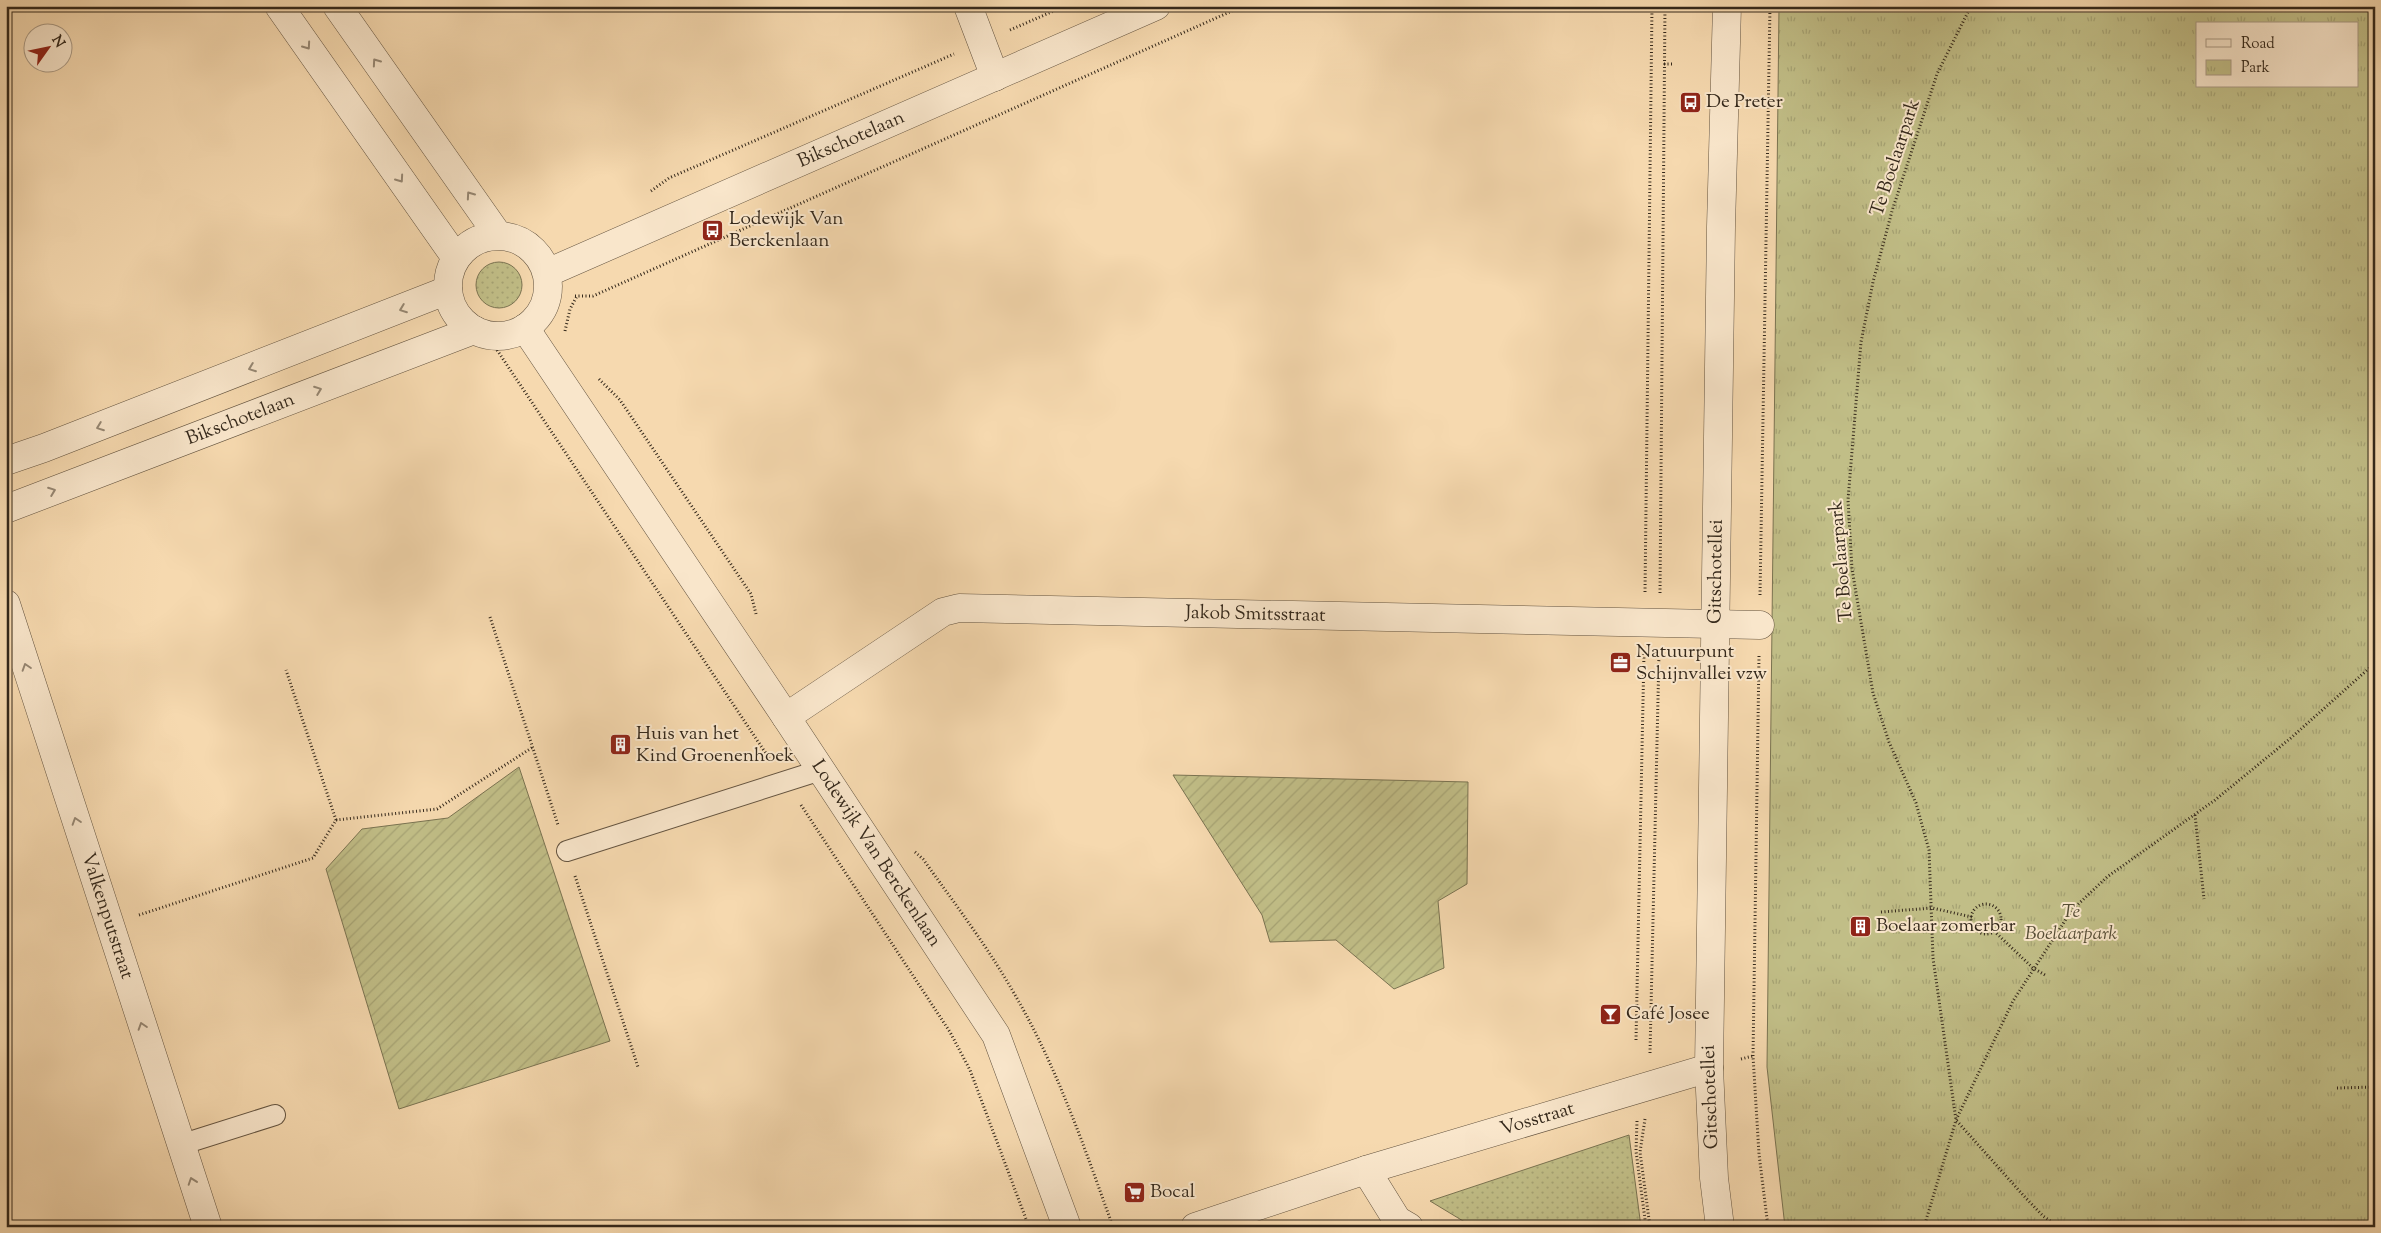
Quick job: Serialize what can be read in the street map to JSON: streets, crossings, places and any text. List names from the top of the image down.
{
  "streets": {
    "street": [
      "Bikschotelaan",
      "Gitschotellei",
      "Jakob Smitsstraat",
      "Lodewijk Van Berckenlaan",
      "Valkenputstraat",
      "Vosstraat"
    ],
    "path": ["Te Boelaarpark"]
  },
  "crossings": [
    ["Bikschotelaan", "Lodewijk Van Berckenlaan"],
    ["Gitschotellei", "Jakob Smitsstraat"],
    ["Gitschotellei", "Vosstraat"],
    ["Jakob Smitsstraat", "Lodewijk Van Berckenlaan"]
  ],
  "one_way": ["Valkenputstraat"],
  "parks": ["Te Boelaarpark"],
  "places": {
    "bus stop": ["De Preter", "Lodewijk Van Berckenlaan"],
    "office": ["Natuurpunt Schijnvallei vzw"],
    "building": ["Huis van het Kind Groenenhoek", "Boelaar zomerbar"],
    "bar": ["Café Josee"],
    "supermarket": ["Bocal"]
  },
  "legend": ["Road", "Park"],
  "north": "top right"
}
